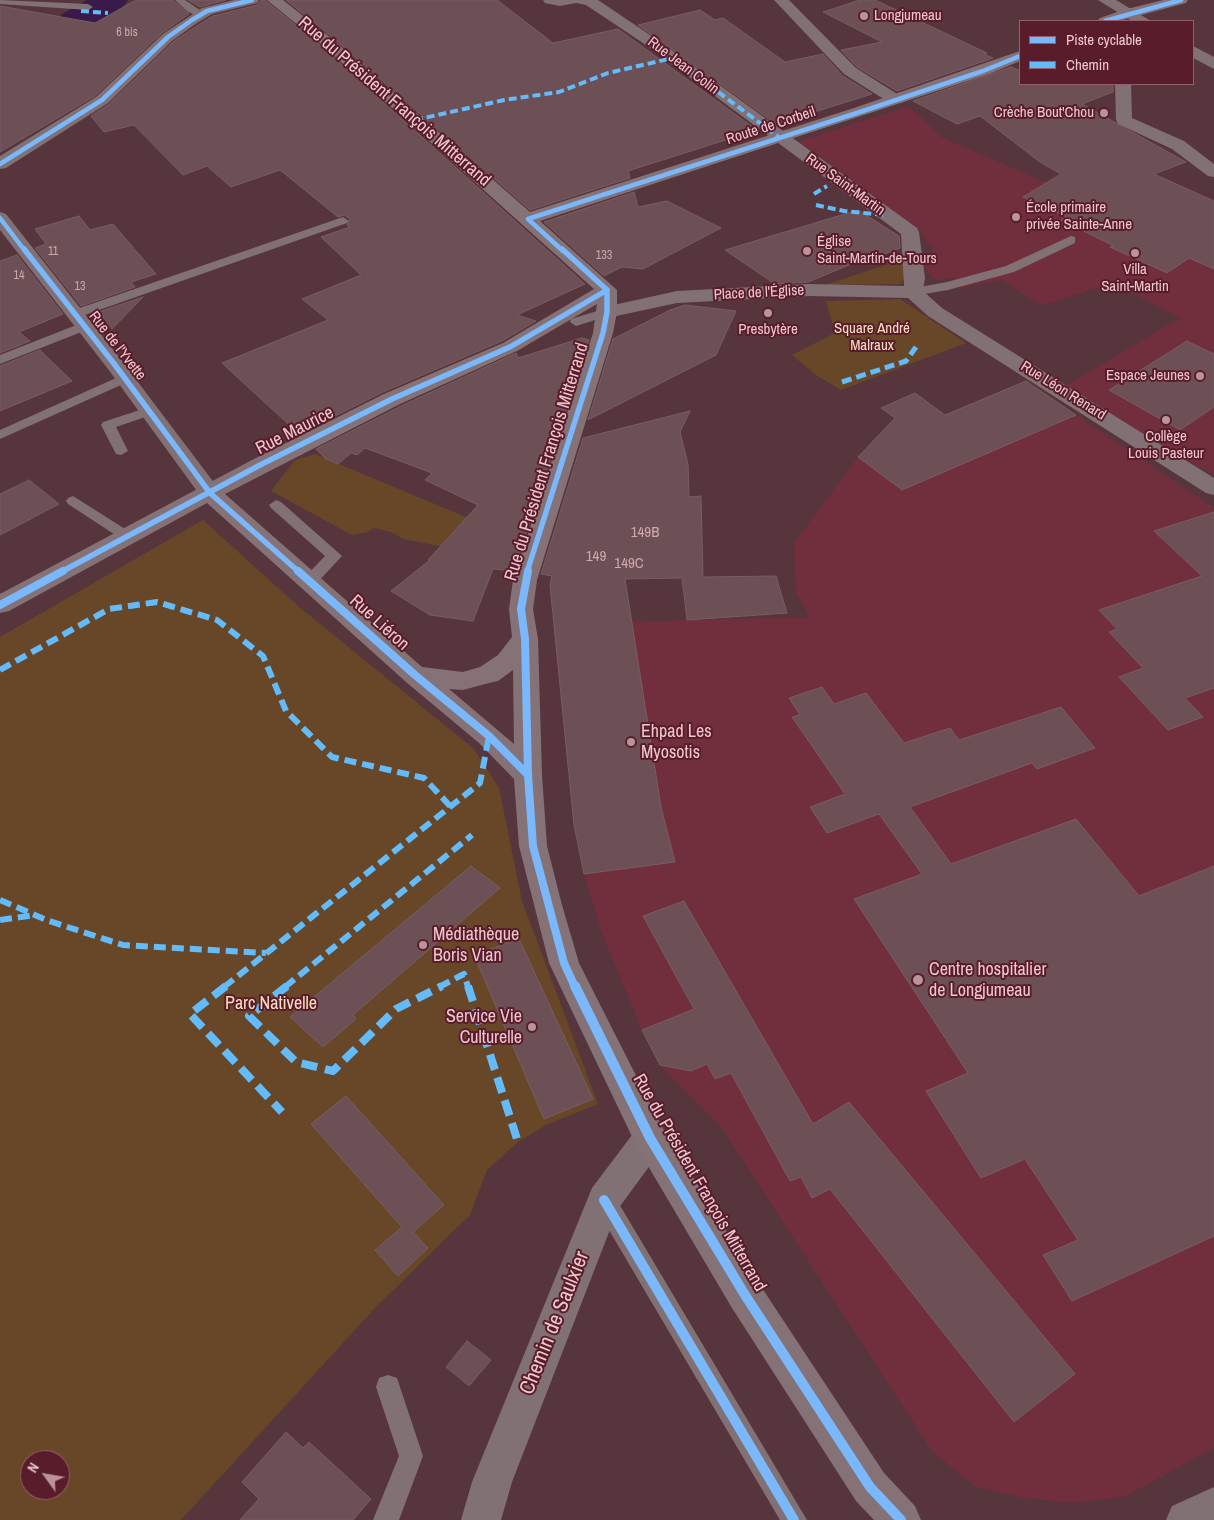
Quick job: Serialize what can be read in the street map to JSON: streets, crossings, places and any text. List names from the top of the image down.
{
  "streets": {
    "main road": [
      "Rue du Président François Mitterrand",
      "Route de Corbeil",
      "Rue Maurice",
      "Rue Liéron"
    ],
    "street": [
      "Rue Jean Colin",
      "Rue Saint-Martin",
      "Place de l'Église",
      "Rue de l'Yvette",
      "Rue Léon Renard",
      "Chemin de Saulxier"
    ]
  },
  "crossings": [
    ["Rue Jean Colin", "Route de Corbeil"],
    ["Rue Jean Colin", "Rue Saint-Martin"],
    ["Rue du Président François Mitterrand", "Route de Corbeil"],
    ["Rue du Président François Mitterrand", "Place de l'Église"],
    ["Rue du Président François Mitterrand", "Rue Maurice"],
    ["Rue du Président François Mitterrand", "Rue Liéron"],
    ["Rue du Président François Mitterrand", "Chemin de Saulxier"],
    ["Route de Corbeil", "Rue Saint-Martin"],
    ["Rue Saint-Martin", "Place de l'Église"],
    ["Rue Saint-Martin", "Rue Léon Renard"],
    ["Place de l'Église", "Rue Léon Renard"],
    ["Place de l'Église", "Rue Maurice"],
    ["Rue de l'Yvette", "Rue Maurice"],
    ["Rue de l'Yvette", "Rue Liéron"],
    ["Rue Maurice", "Rue Liéron"]
  ],
  "parks": ["Square André Malraux", "Parc Nativelle"],
  "places": [
    "Longjumeau",
    "Crèche Bout'Chou",
    "École primaire privée Sainte-Anne",
    "Église Saint-Martin-de-Tours",
    "Villa Saint-Martin",
    "Presbytère",
    "Espace Jeunes",
    "Collège Louis Pasteur",
    "Ehpad Les Myosotis",
    "Médiathèque Boris Vian",
    "Centre hospitalier de Longjumeau",
    "Service Vie Culturelle"
  ],
  "house_numbers": [
    "6 bis",
    "11",
    "133",
    "14",
    "13",
    "149B",
    "149",
    "149C"
  ],
  "legend": ["Piste cyclable", "Chemin"],
  "north": "top left"
}
